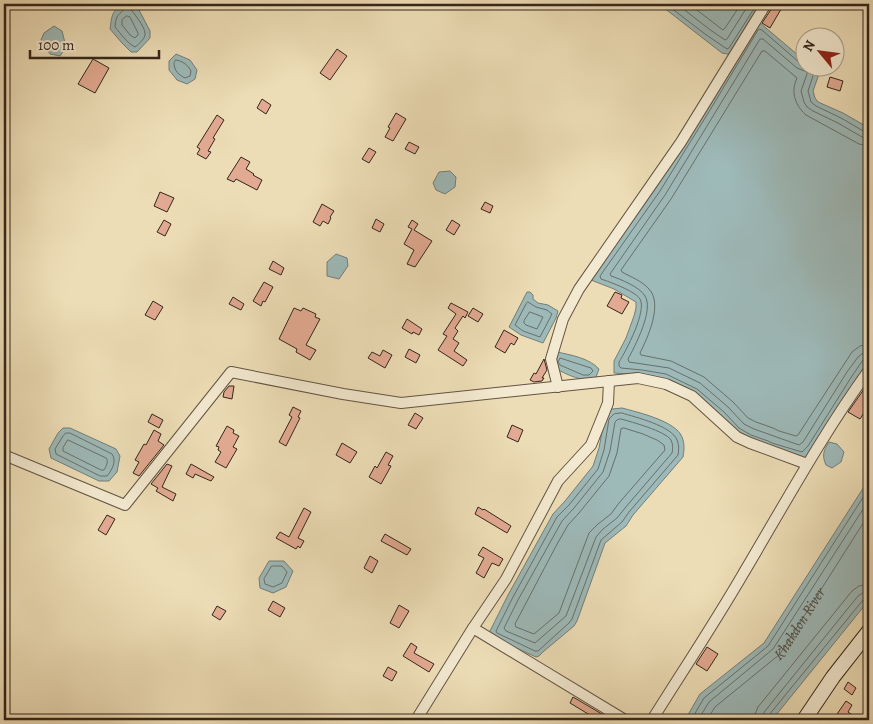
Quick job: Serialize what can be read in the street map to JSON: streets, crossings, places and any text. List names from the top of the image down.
{
  "water": ["Khakdon River"],
  "scale_bar": "100 m",
  "north": "top left"
}
